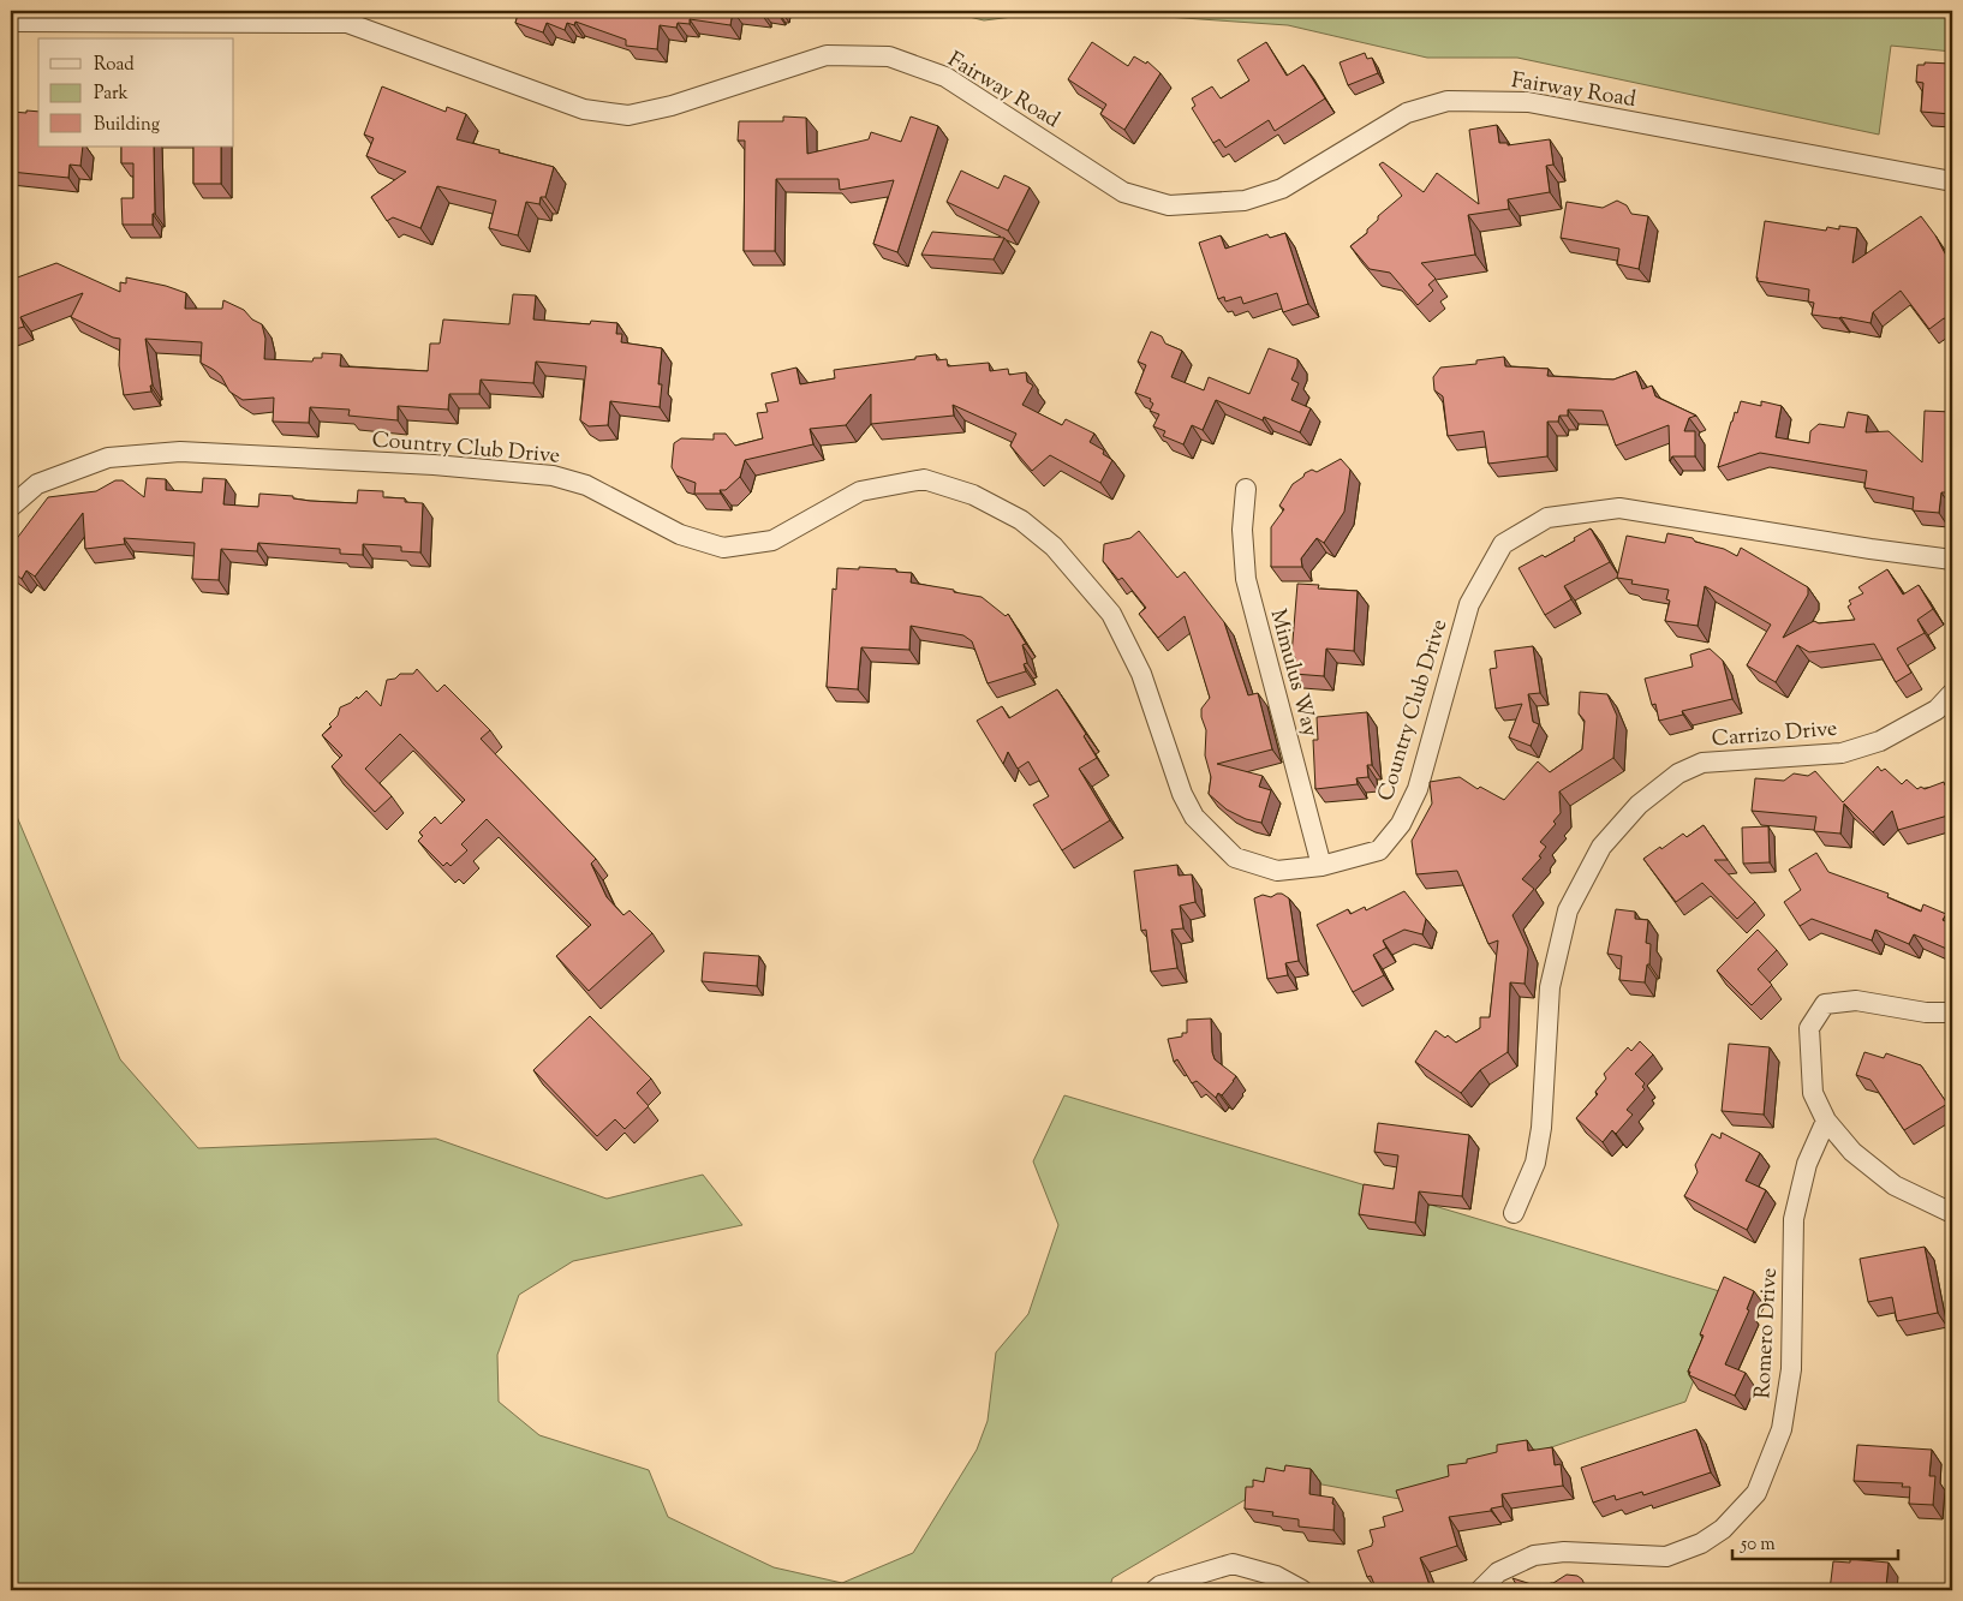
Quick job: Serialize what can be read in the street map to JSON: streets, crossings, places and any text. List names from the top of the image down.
{
  "streets": {
    "street": [
      "Fairway Road",
      "Country Club Drive",
      "Mimulus Way",
      "Carrizo Drive",
      "Romero Drive"
    ]
  },
  "crossings": [
    ["Country Club Drive", "Mimulus Way"]
  ],
  "legend": ["Road", "Park", "Building"],
  "scale_bar": "50 m"
}
